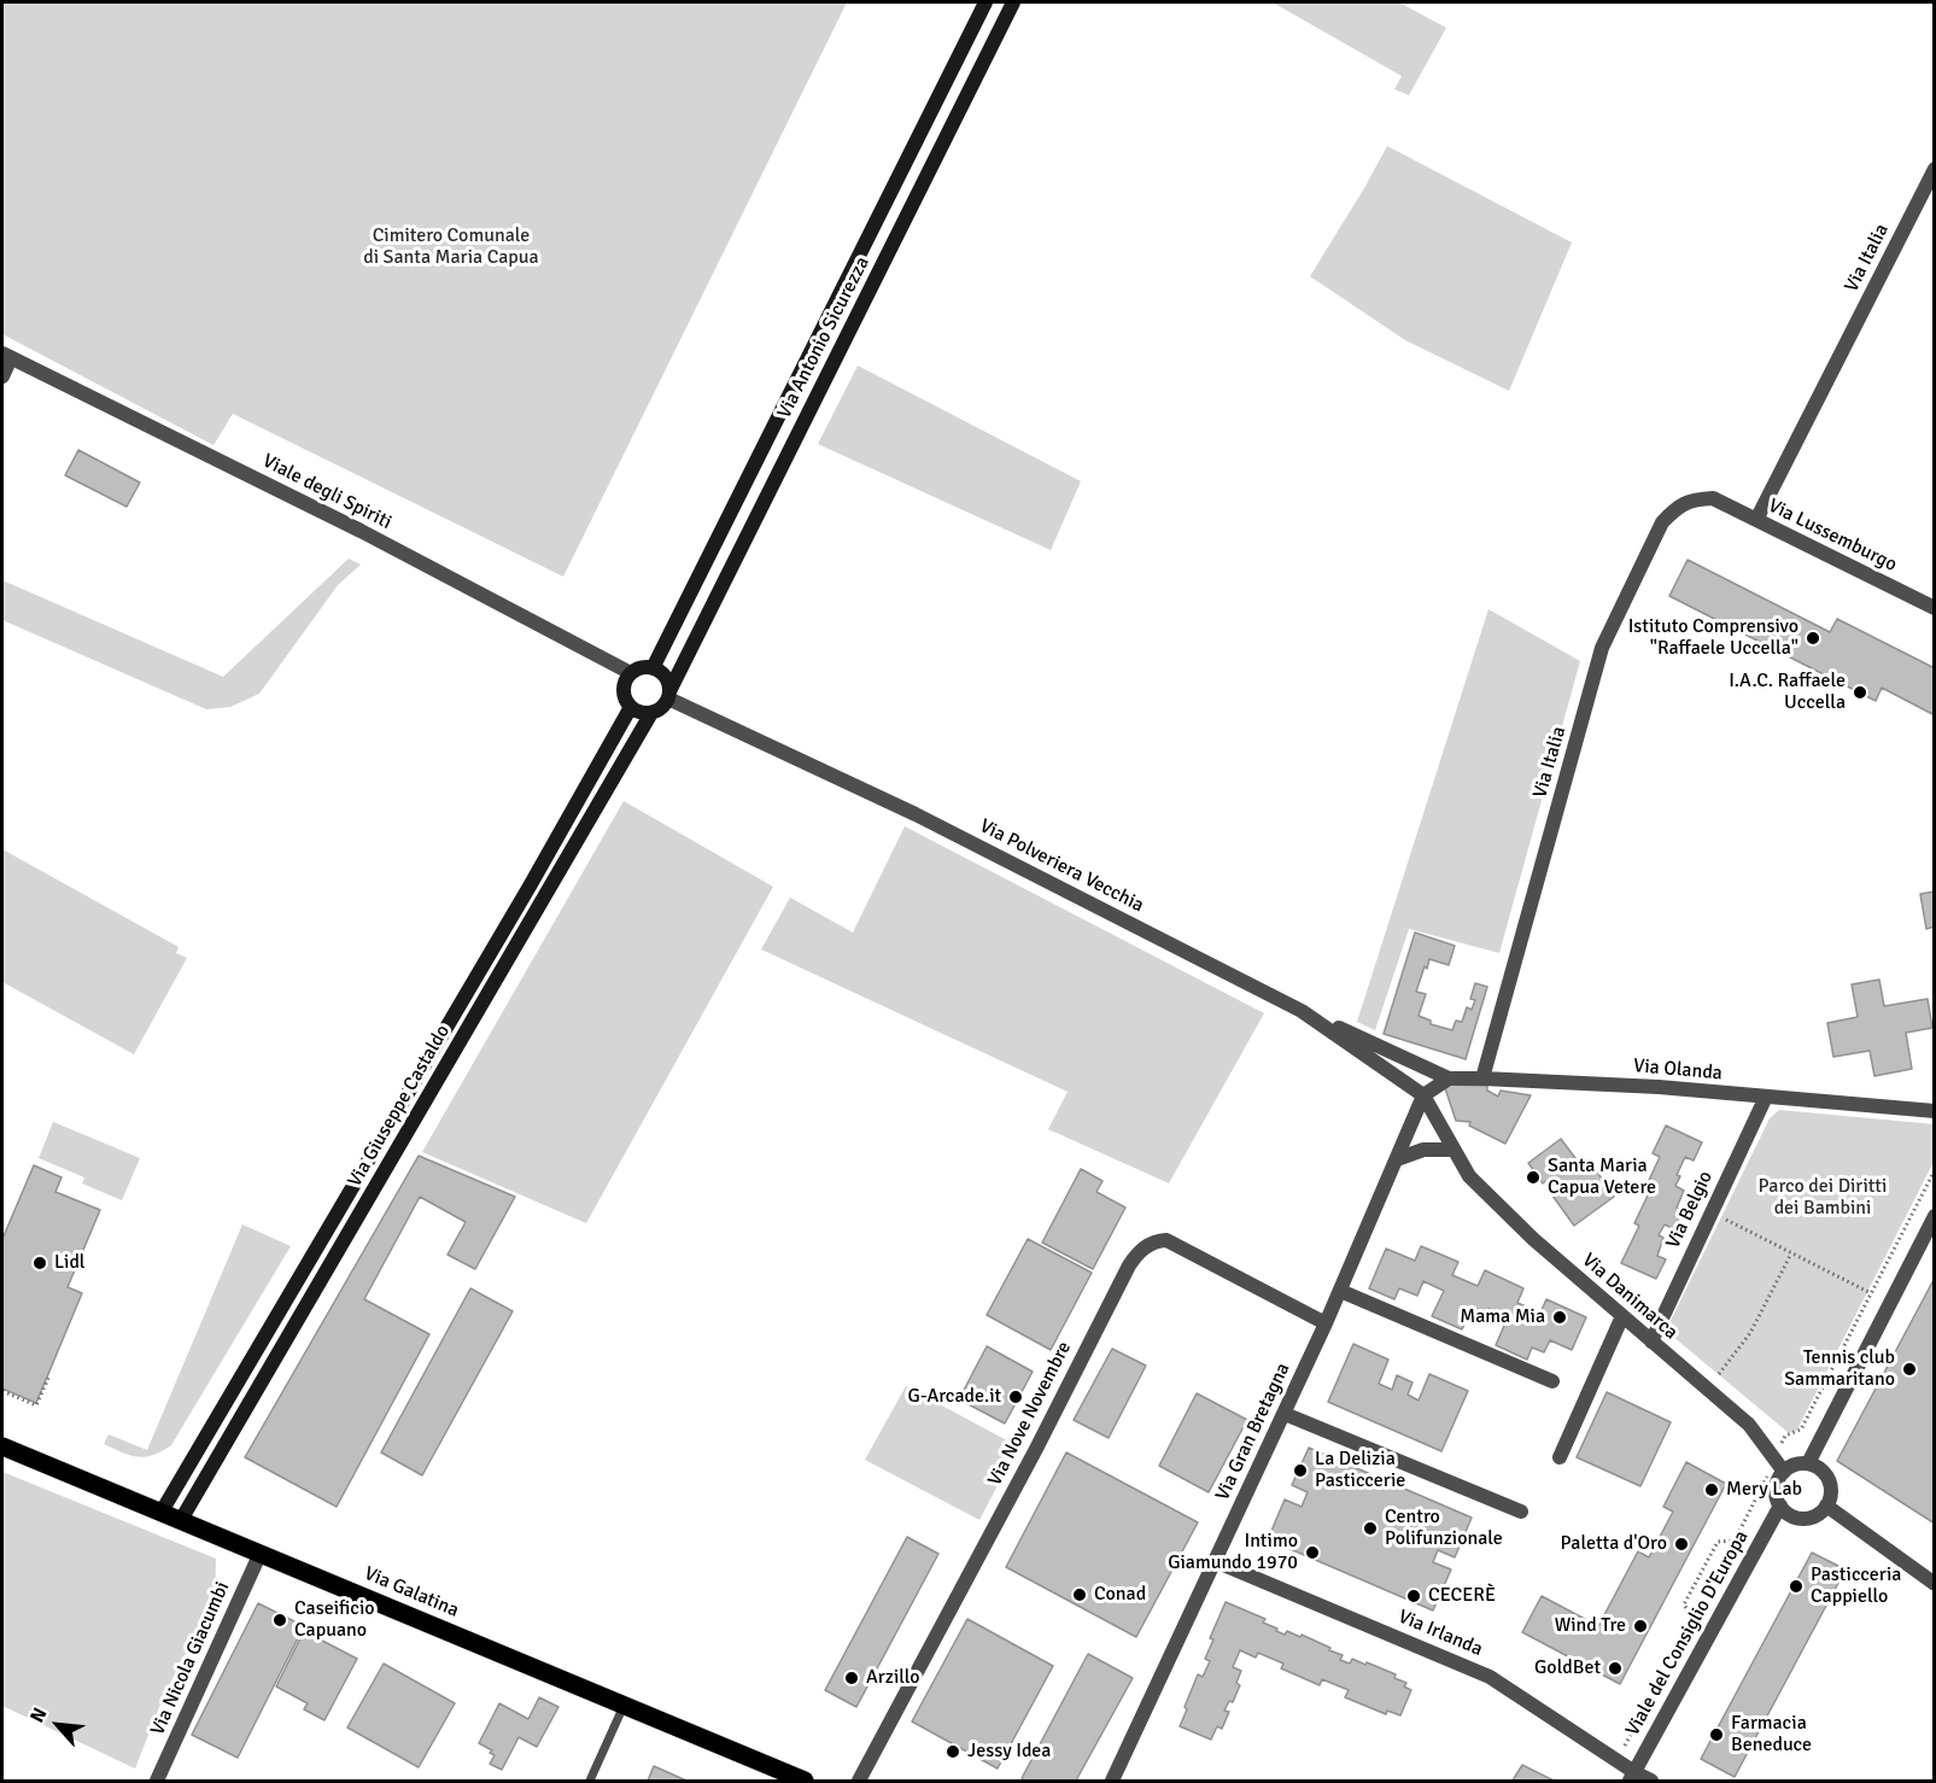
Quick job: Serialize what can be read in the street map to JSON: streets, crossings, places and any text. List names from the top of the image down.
{
  "streets": {
    "main road": ["Via Galatina"],
    "street": [
      "Via Italia",
      "Via Antonio Sicurezza",
      "Viale degli Spiriti",
      "Via Lussemburgo",
      "Via Polveriera Vecchia",
      "Via Olanda",
      "Via Giuseppe Castaldo",
      "Via Belgio",
      "Via Danimarca",
      "Via Nove Novembre",
      "Via Gran Bretagna",
      "Via Irlanda",
      "Viale del Consiglio D'Europa",
      "Via Nicola Giacumbi"
    ]
  },
  "crossings": [
    ["Via Italia", "Via Lussemburgo"],
    ["Via Italia", "Via Olanda"],
    ["Via Antonio Sicurezza", "Viale degli Spiriti"],
    ["Via Antonio Sicurezza", "Via Polveriera Vecchia"],
    ["Via Antonio Sicurezza", "Via Giuseppe Castaldo"],
    ["Viale degli Spiriti", "Via Polveriera Vecchia"],
    ["Viale degli Spiriti", "Via Giuseppe Castaldo"],
    ["Via Polveriera Vecchia", "Via Giuseppe Castaldo"],
    ["Via Polveriera Vecchia", "Via Danimarca"],
    ["Via Polveriera Vecchia", "Via Gran Bretagna"],
    ["Via Olanda", "Via Belgio"],
    ["Via Giuseppe Castaldo", "Via Galatina"],
    ["Via Belgio", "Via Danimarca"],
    ["Via Danimarca", "Via Gran Bretagna"],
    ["Via Danimarca", "Viale del Consiglio D'Europa"],
    ["Via Nove Novembre", "Via Gran Bretagna"],
    ["Via Gran Bretagna", "Via Irlanda"],
    ["Via Galatina", "Via Nicola Giacumbi"],
    ["Via Irlanda", "Viale del Consiglio D'Europa"]
  ],
  "parks": ["Cimitero Comunale di Santa Maria Capua", "Parco dei Diritti dei Bambini"],
  "places": [
    "Istituto Comprensivo \"Raffaele Uccella\"",
    "I.A.C. Raffaele Uccella",
    "Santa Maria Capua Vetere",
    "Lidl",
    "Mama Mia",
    "Tennis club Sammaritano",
    "G-Arcade.it",
    "La Delizia Pasticcerie",
    "Mery Lab",
    "Centro Polifunzionale",
    "Paletta d'Oro",
    "Intimo Giamundo 1970",
    "Pasticceria Cappiello",
    "Conad",
    "CECERÈ",
    "Caseificio Capuano",
    "Wind Tre",
    "GoldBet",
    "Arzillo",
    "Farmacia Beneduce",
    "Jessy Idea"
  ],
  "north": "top left"
}
